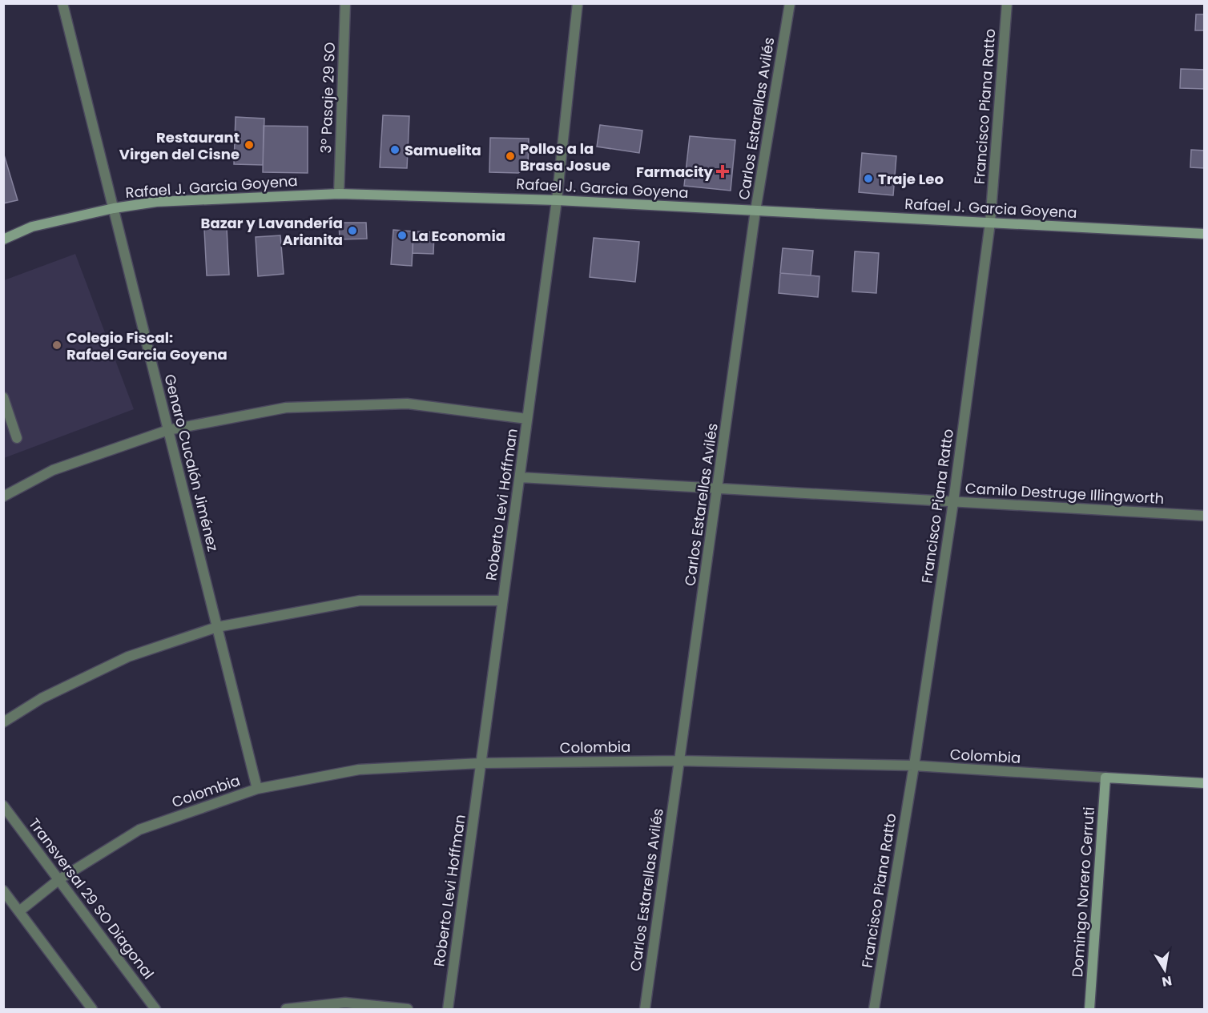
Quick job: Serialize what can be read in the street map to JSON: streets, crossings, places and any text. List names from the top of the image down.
{
  "streets": {
    "street": [
      "3º Pasaje 29 SO",
      "Francisco Piana Ratto",
      "Carlos Estarellas Avilés",
      "Rafael J. Garcia Goyena",
      "Genaro Cucalón Jiménez",
      "Camilo Destruge Illingworth",
      "Roberto Levi Hoffman",
      "Colombia",
      "Domingo Norero Cerruti",
      "Transversal 29 SO Diagonal"
    ]
  },
  "crossings": [
    ["3º Pasaje 29 SO", "Rafael J. Garcia Goyena"],
    ["Francisco Piana Ratto", "Rafael J. Garcia Goyena"],
    ["Francisco Piana Ratto", "Camilo Destruge Illingworth"],
    ["Francisco Piana Ratto", "Colombia"],
    ["Carlos Estarellas Avilés", "Rafael J. Garcia Goyena"],
    ["Carlos Estarellas Avilés", "Camilo Destruge Illingworth"],
    ["Carlos Estarellas Avilés", "Colombia"],
    ["Rafael J. Garcia Goyena", "Genaro Cucalón Jiménez"],
    ["Rafael J. Garcia Goyena", "Roberto Levi Hoffman"],
    ["Genaro Cucalón Jiménez", "Colombia"],
    ["Camilo Destruge Illingworth", "Roberto Levi Hoffman"],
    ["Roberto Levi Hoffman", "Colombia"],
    ["Colombia", "Domingo Norero Cerruti"],
    ["Colombia", "Transversal 29 SO Diagonal"]
  ],
  "places": {
    "other": [
      "Restaurant Virgen del Cisne",
      "Samuelita",
      "Pollos a la Brasa Josue",
      "Traje Leo",
      "Bazar y Lavandería Arianita",
      "La Economia",
      "Colegio Fiscal: Rafael Garcia Goyena"
    ],
    "health": ["Farmacity"]
  },
  "north": "bottom"
}
